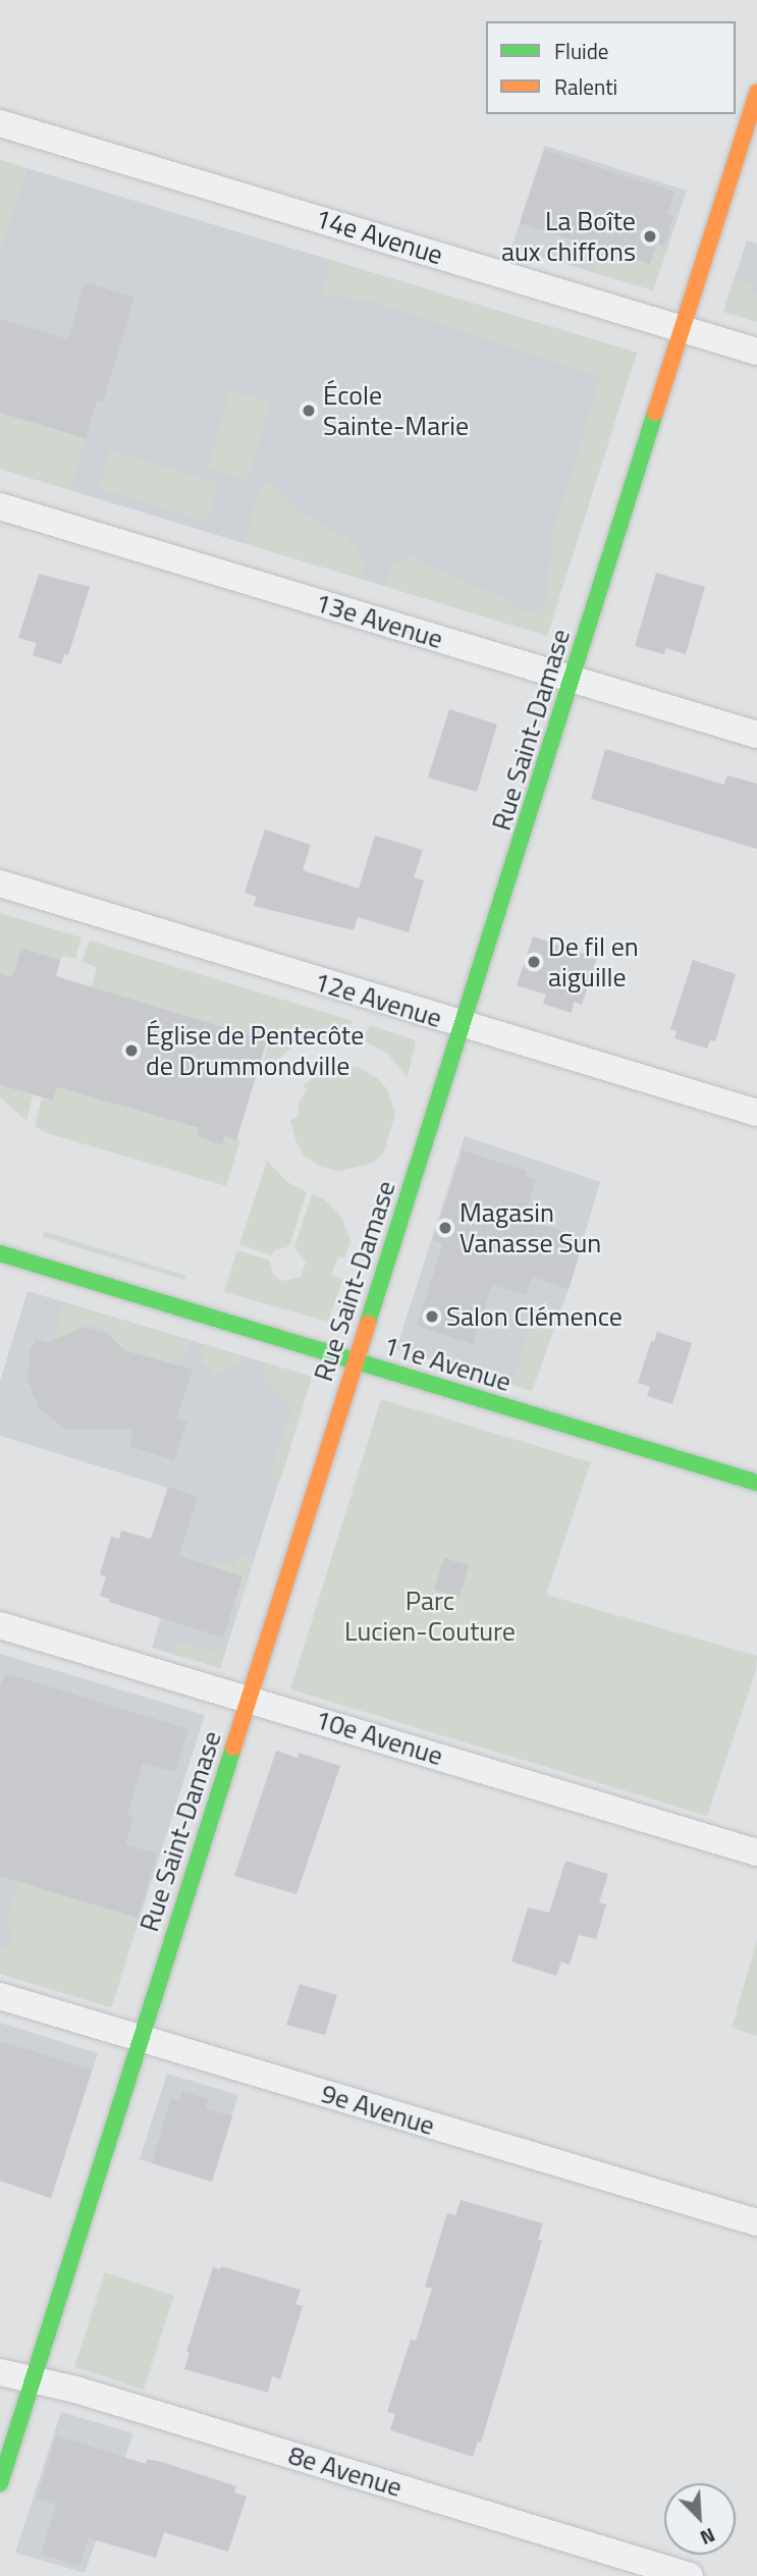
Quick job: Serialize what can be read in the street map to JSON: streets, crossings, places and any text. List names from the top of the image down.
{
  "streets": {
    "street": [
      "14e Avenue",
      "13e Avenue",
      "Rue Saint-Damase",
      "12e Avenue",
      "11e Avenue",
      "10e Avenue",
      "9e Avenue",
      "8e Avenue"
    ]
  },
  "crossings": [
    ["14e Avenue", "Rue Saint-Damase"],
    ["13e Avenue", "Rue Saint-Damase"],
    ["Rue Saint-Damase", "12e Avenue"],
    ["Rue Saint-Damase", "11e Avenue"],
    ["Rue Saint-Damase", "10e Avenue"],
    ["Rue Saint-Damase", "9e Avenue"],
    ["Rue Saint-Damase", "8e Avenue"]
  ],
  "parks": ["Parc Lucien-Couture"],
  "places": [
    "La Boîte aux chiffons",
    "École Sainte-Marie",
    "De fil en aiguille",
    "Église de Pentecôte de Drummondville",
    "Magasin Vanasse Sun",
    "Salon Clémence"
  ],
  "legend": ["Fluide", "Ralenti"],
  "north": "bottom right"
}
